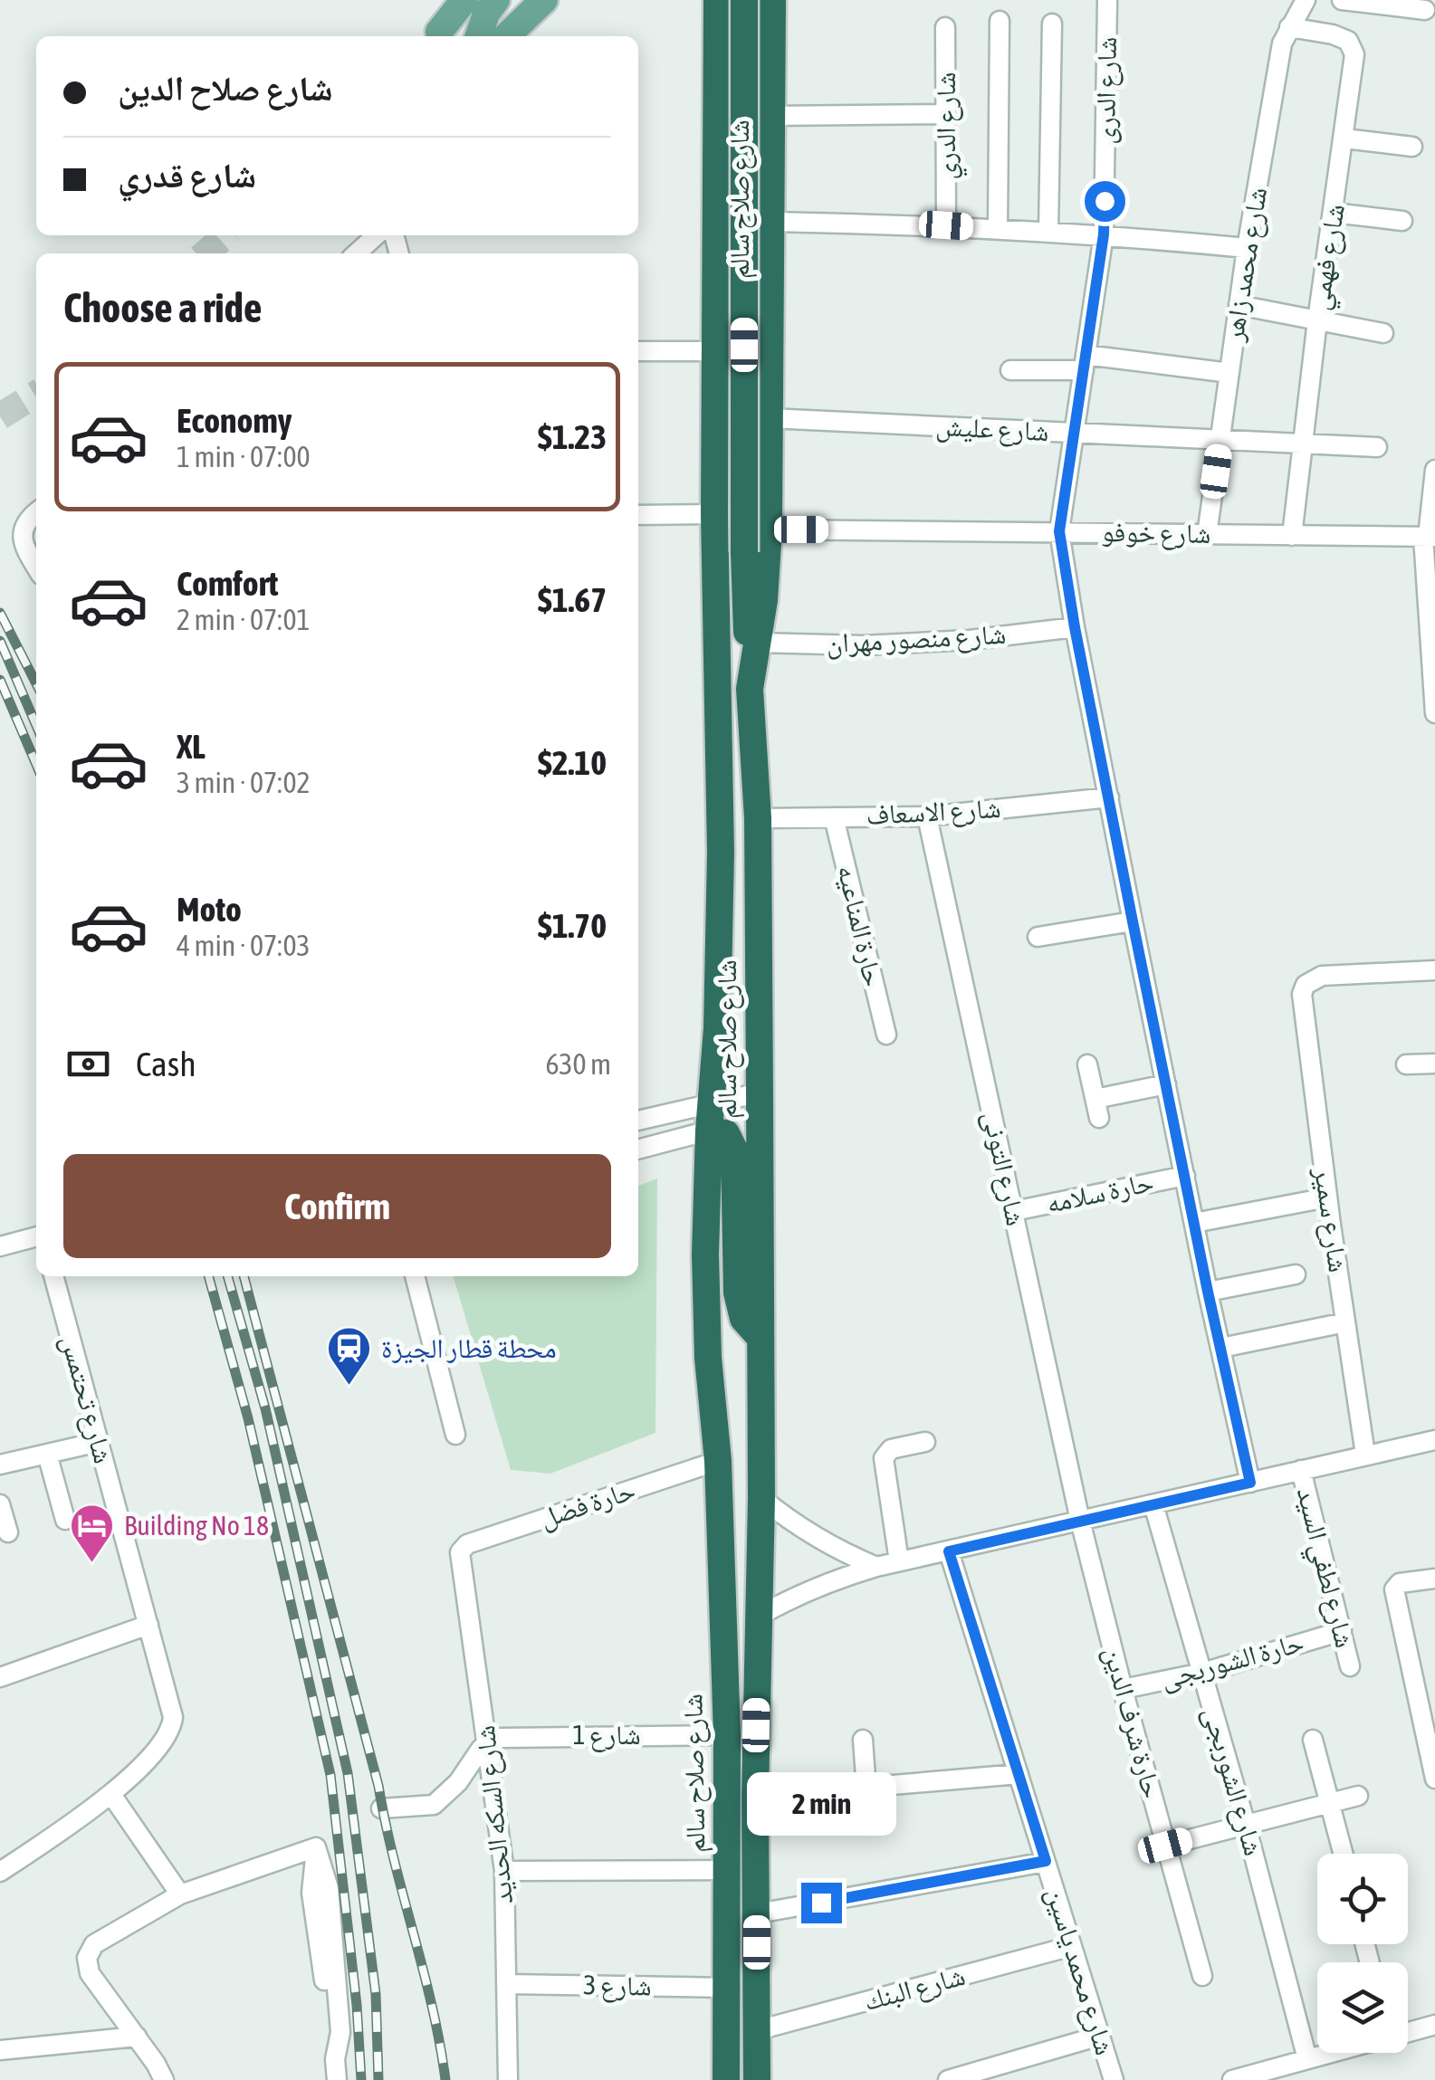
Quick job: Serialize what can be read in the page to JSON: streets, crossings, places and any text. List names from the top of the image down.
{
  "streets": {
    "highway": ["شارع صلاح سالم"],
    "street": [
      "شارع الدرى",
      "شارع الدري",
      "شارع فهمي",
      "شارع محمد زاهر",
      "شارع عليش",
      "شارع خوفو",
      "شارع منصور مهران",
      "شارع الاسعاف",
      "حارة المناعيه",
      "شارع التونى",
      "حارة سلامه",
      "شارع سمير",
      "شارع تحتمس",
      "حارة فضل",
      "شارع لطفي السيد",
      "حارة الشوربجى",
      "حارة شرف الدين",
      "شارع 1",
      "شارع الشوربجى",
      "شارع السكه الحديد",
      "شارع محمد ياسين",
      "شارع 3",
      "شارع البنك"
    ]
  },
  "crossings": [
    ["شارع الدرى", "شارع عليش"],
    ["شارع الدرى", "شارع خوفو"],
    ["شارع الدرى", "شارع منصور مهران"],
    ["شارع الدرى", "شارع الاسعاف"],
    ["شارع الدرى", "حارة سلامه"],
    ["شارع صلاح سالم", "شارع عليش"],
    ["شارع صلاح سالم", "شارع خوفو"],
    ["شارع صلاح سالم", "شارع منصور مهران"],
    ["شارع صلاح سالم", "شارع الاسعاف"],
    ["شارع صلاح سالم", "حارة فضل"],
    ["شارع صلاح سالم", "شارع 1"],
    ["شارع صلاح سالم", "شارع 3"],
    ["شارع صلاح سالم", "شارع البنك"],
    ["شارع فهمي", "شارع محمد زاهر"],
    ["شارع فهمي", "شارع عليش"],
    ["شارع فهمي", "شارع خوفو"],
    ["شارع محمد زاهر", "شارع عليش"],
    ["شارع محمد زاهر", "شارع خوفو"],
    ["شارع الاسعاف", "حارة المناعيه"],
    ["شارع الاسعاف", "شارع التونى"],
    ["شارع التونى", "حارة سلامه"],
    ["شارع التونى", "حارة شرف الدين"],
    ["حارة فضل", "شارع السكه الحديد"],
    ["شارع لطفي السيد", "حارة الشوربجى"],
    ["حارة الشوربجى", "حارة شرف الدين"],
    ["حارة الشوربجى", "شارع الشوربجى"],
    ["شارع 1", "شارع السكه الحديد"],
    ["شارع السكه الحديد", "شارع 3"],
    ["شارع محمد ياسين", "شارع البنك"]
  ],
  "places": {
    "station": ["محطة قطار الجيزة"],
    "hotel": ["Building No 18"]
  },
  "page": {
    "banner": ["شارع صلاح الدين", "شارع قدري"],
    "heading": "Choose a ride",
    "list": [
      {
        "name": "Economy",
        "note": "1 min · 07:00",
        "value": "$1.23"
      },
      {
        "name": "Comfort",
        "note": "2 min · 07:01",
        "value": "$1.67"
      },
      {
        "name": "XL",
        "note": "3 min · 07:02",
        "value": "$2.10"
      },
      {
        "name": "Moto",
        "note": "4 min · 07:03",
        "value": "$1.70"
      }
    ],
    "pay": ["Cash", "630 m"],
    "buttons": "Confirm",
    "bubble": "2 min"
  }
}
